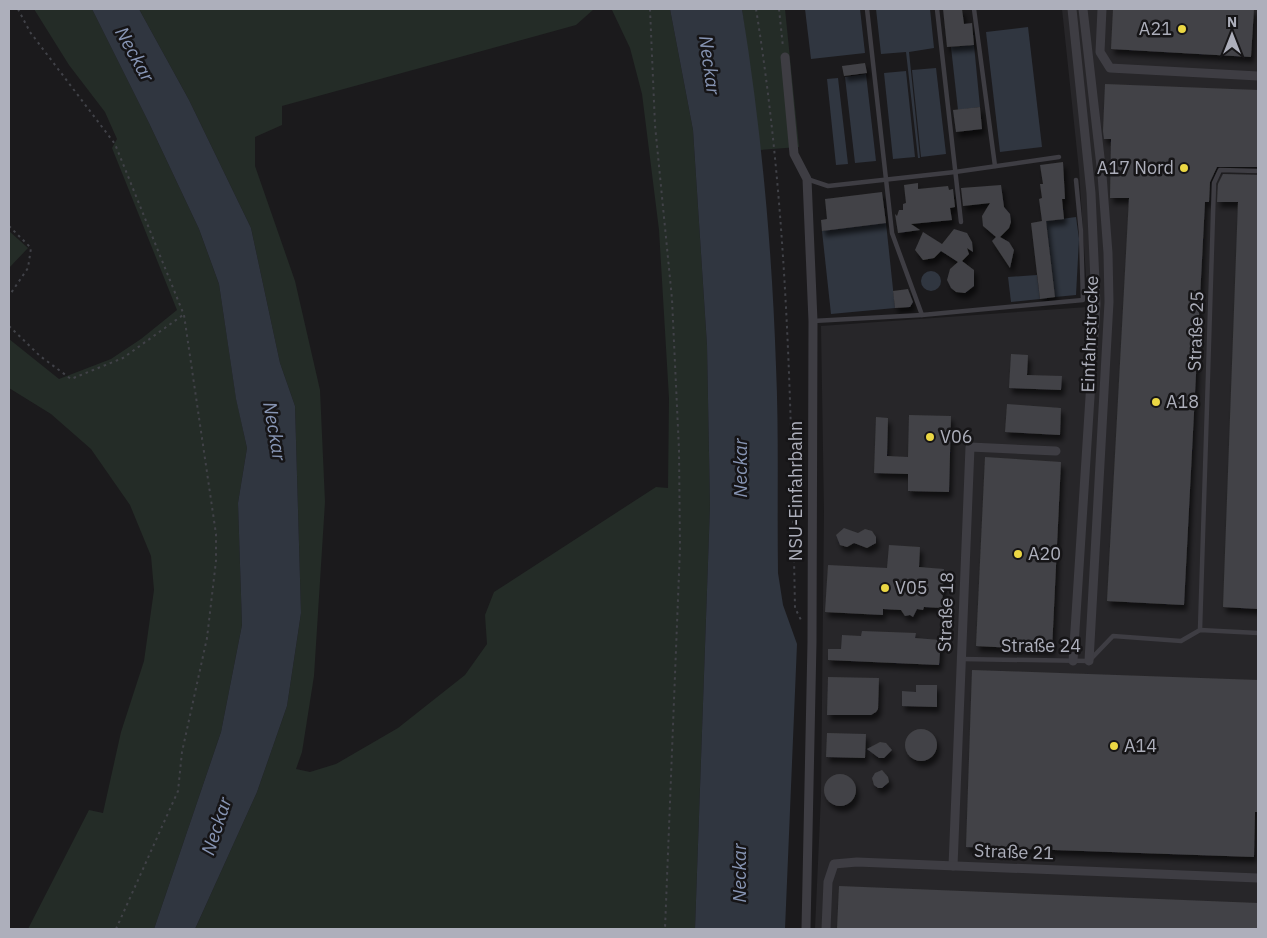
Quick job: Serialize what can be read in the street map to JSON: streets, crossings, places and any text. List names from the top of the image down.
{
  "streets": {
    "street": [
      "Einfahrstrecke",
      "NSU-Einfahrbahn",
      "Straße 18",
      "Straße 21"
    ],
    "lane": ["Straße 25", "Straße 24"]
  },
  "crossings": [
    ["Straße 25", "Straße 24"],
    ["Einfahrstrecke", "Straße 24"],
    ["Straße 18", "Straße 24"],
    ["Straße 18", "Straße 21"]
  ],
  "water": ["Neckar"],
  "places": [
    "A21",
    "A17 Nord",
    "A18",
    "V06",
    "A20",
    "V05",
    "A14"
  ],
  "north": "top"
}
